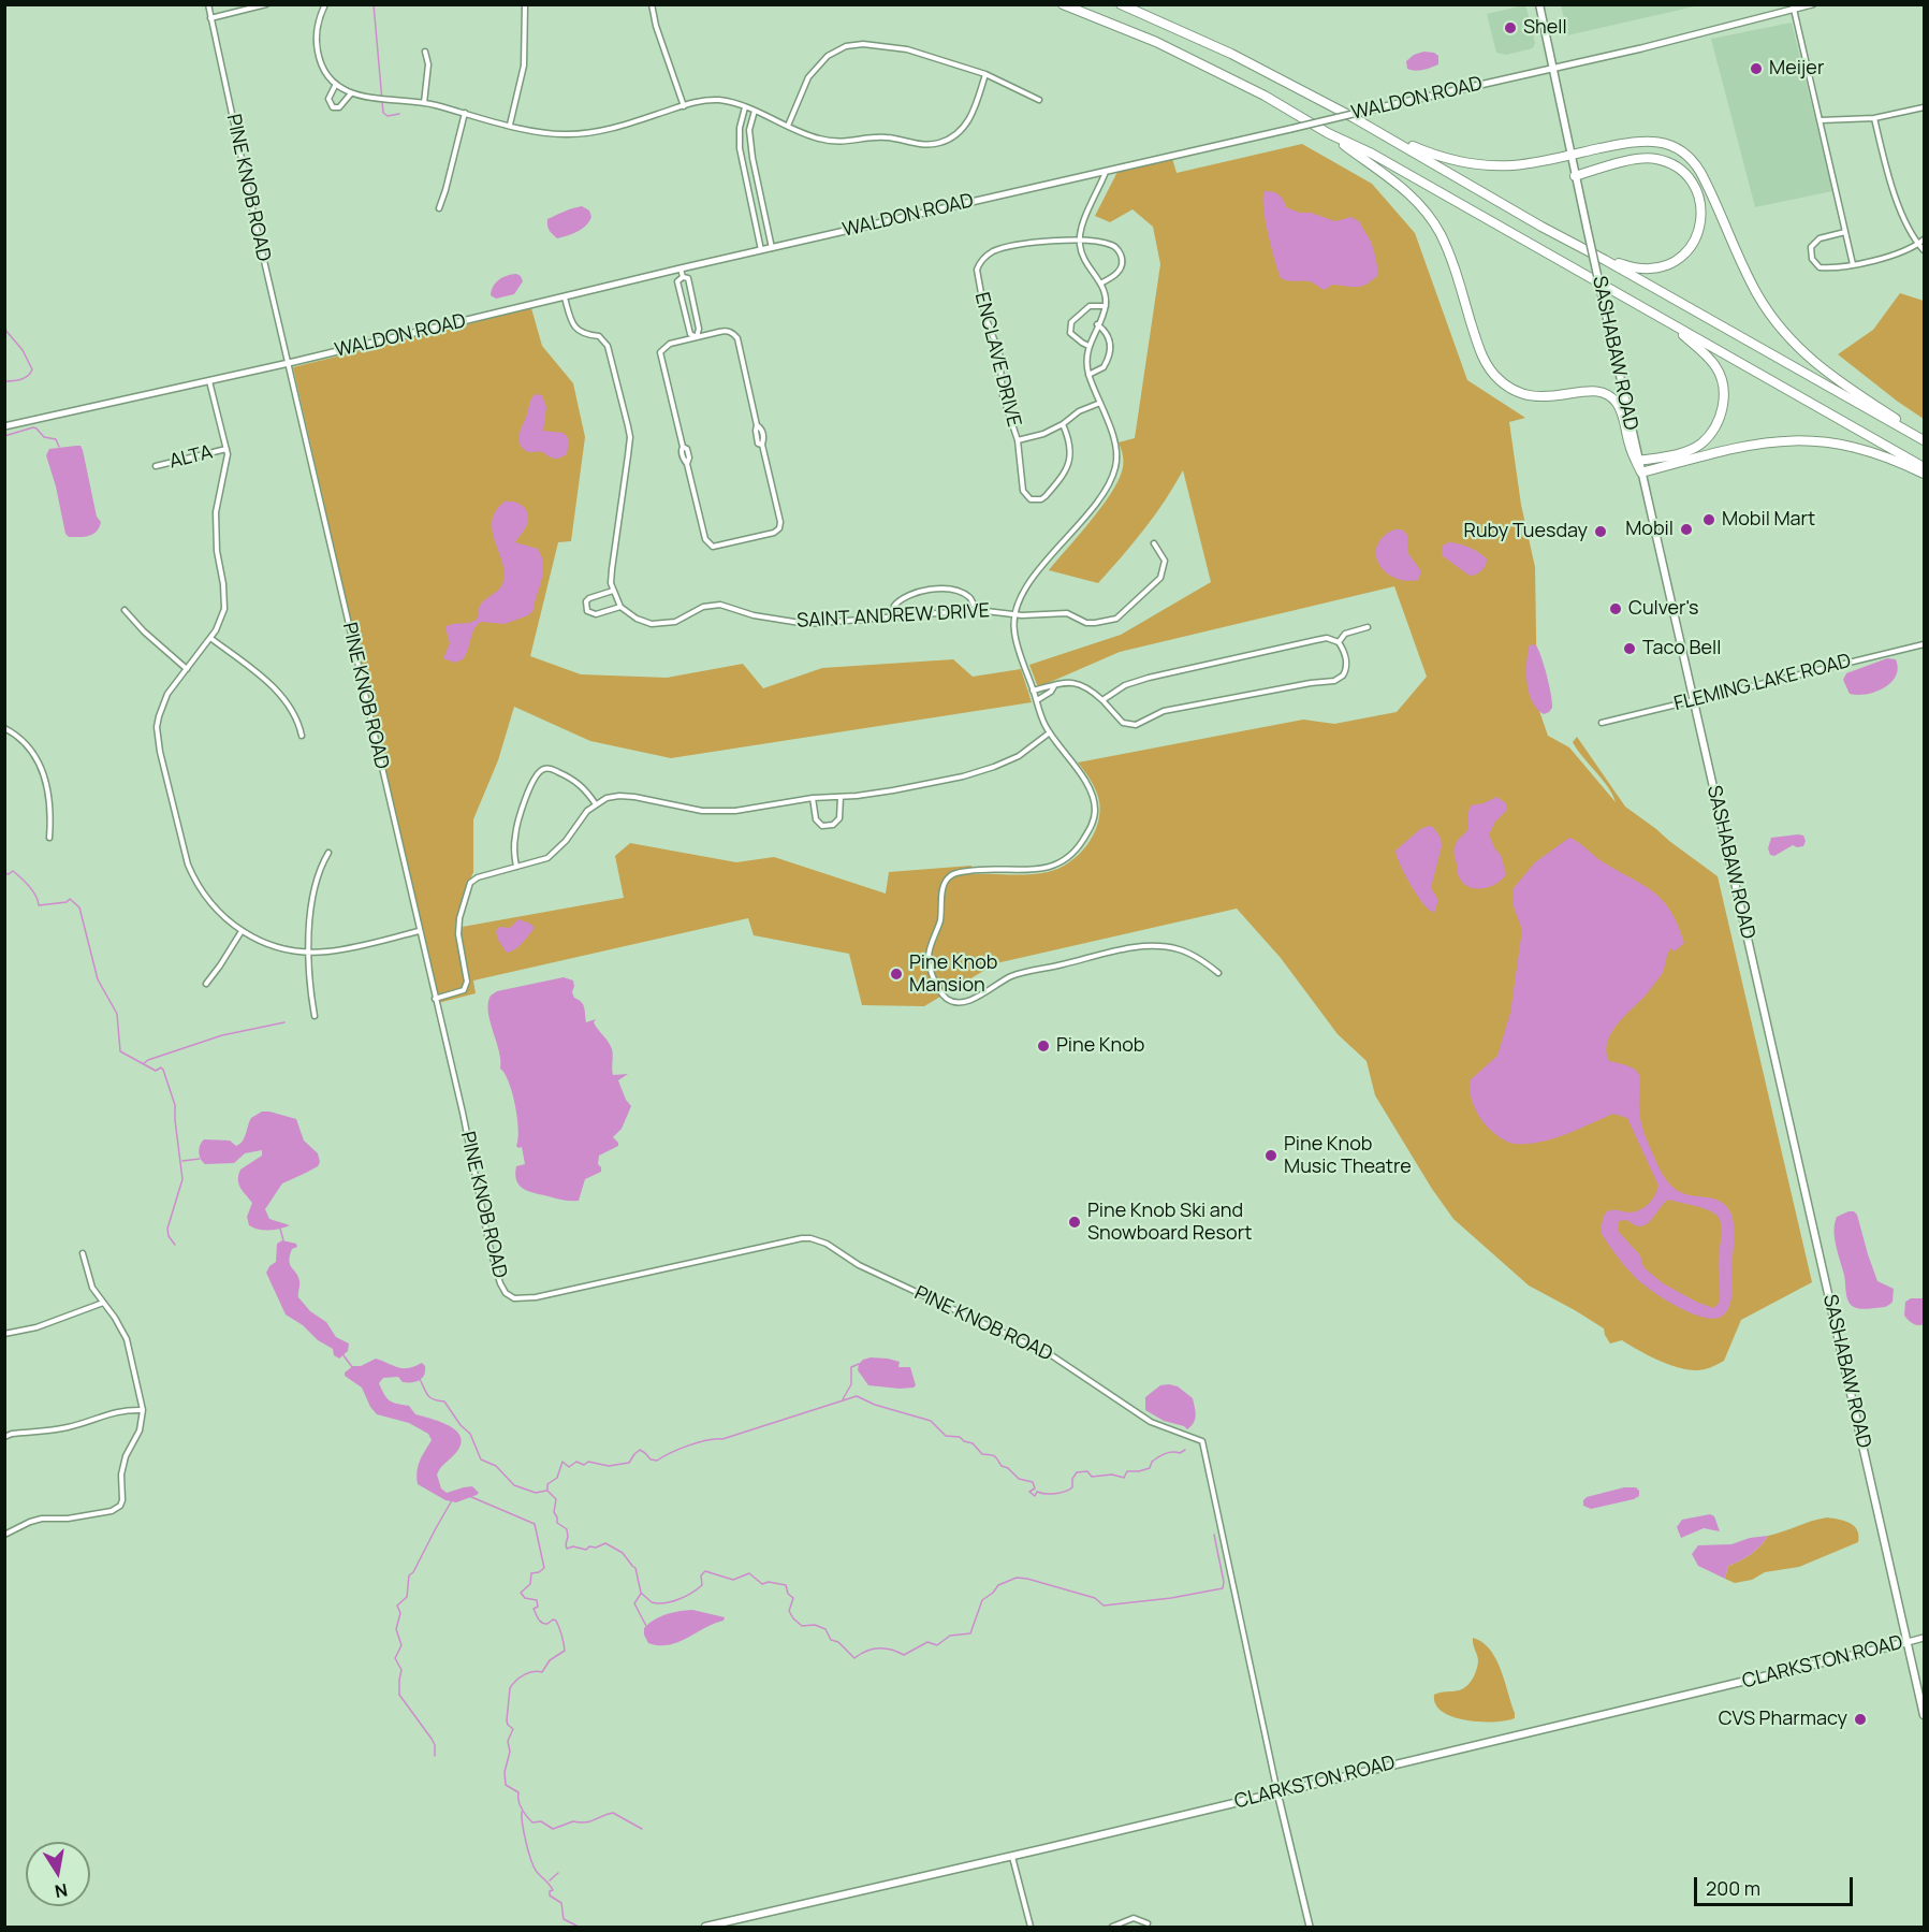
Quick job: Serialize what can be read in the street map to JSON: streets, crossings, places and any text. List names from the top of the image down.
{
  "streets": {
    "main road": ["SASHABAW ROAD", "CLARKSTON ROAD"],
    "street": [
      "WALDON ROAD",
      "PINE KNOB ROAD",
      "ENCLAVE DRIVE",
      "ALTA",
      "SAINT ANDREW DRIVE",
      "FLEMING LAKE ROAD"
    ]
  },
  "crossings": [
    ["WALDON ROAD", "PINE KNOB ROAD"],
    ["WALDON ROAD", "SASHABAW ROAD"],
    ["PINE KNOB ROAD", "CLARKSTON ROAD"],
    ["SASHABAW ROAD", "FLEMING LAKE ROAD"],
    ["SASHABAW ROAD", "CLARKSTON ROAD"]
  ],
  "places": [
    "Shell",
    "Meijer",
    "Mobil Mart",
    "Mobil",
    "Ruby Tuesday",
    "Culver's",
    "Taco Bell",
    "Pine Knob Mansion",
    "Pine Knob",
    "Pine Knob Music Theatre",
    "Pine Knob Ski and Snowboard Resort",
    "CVS Pharmacy"
  ],
  "scale_bar": "200 m",
  "north": "bottom"
}
